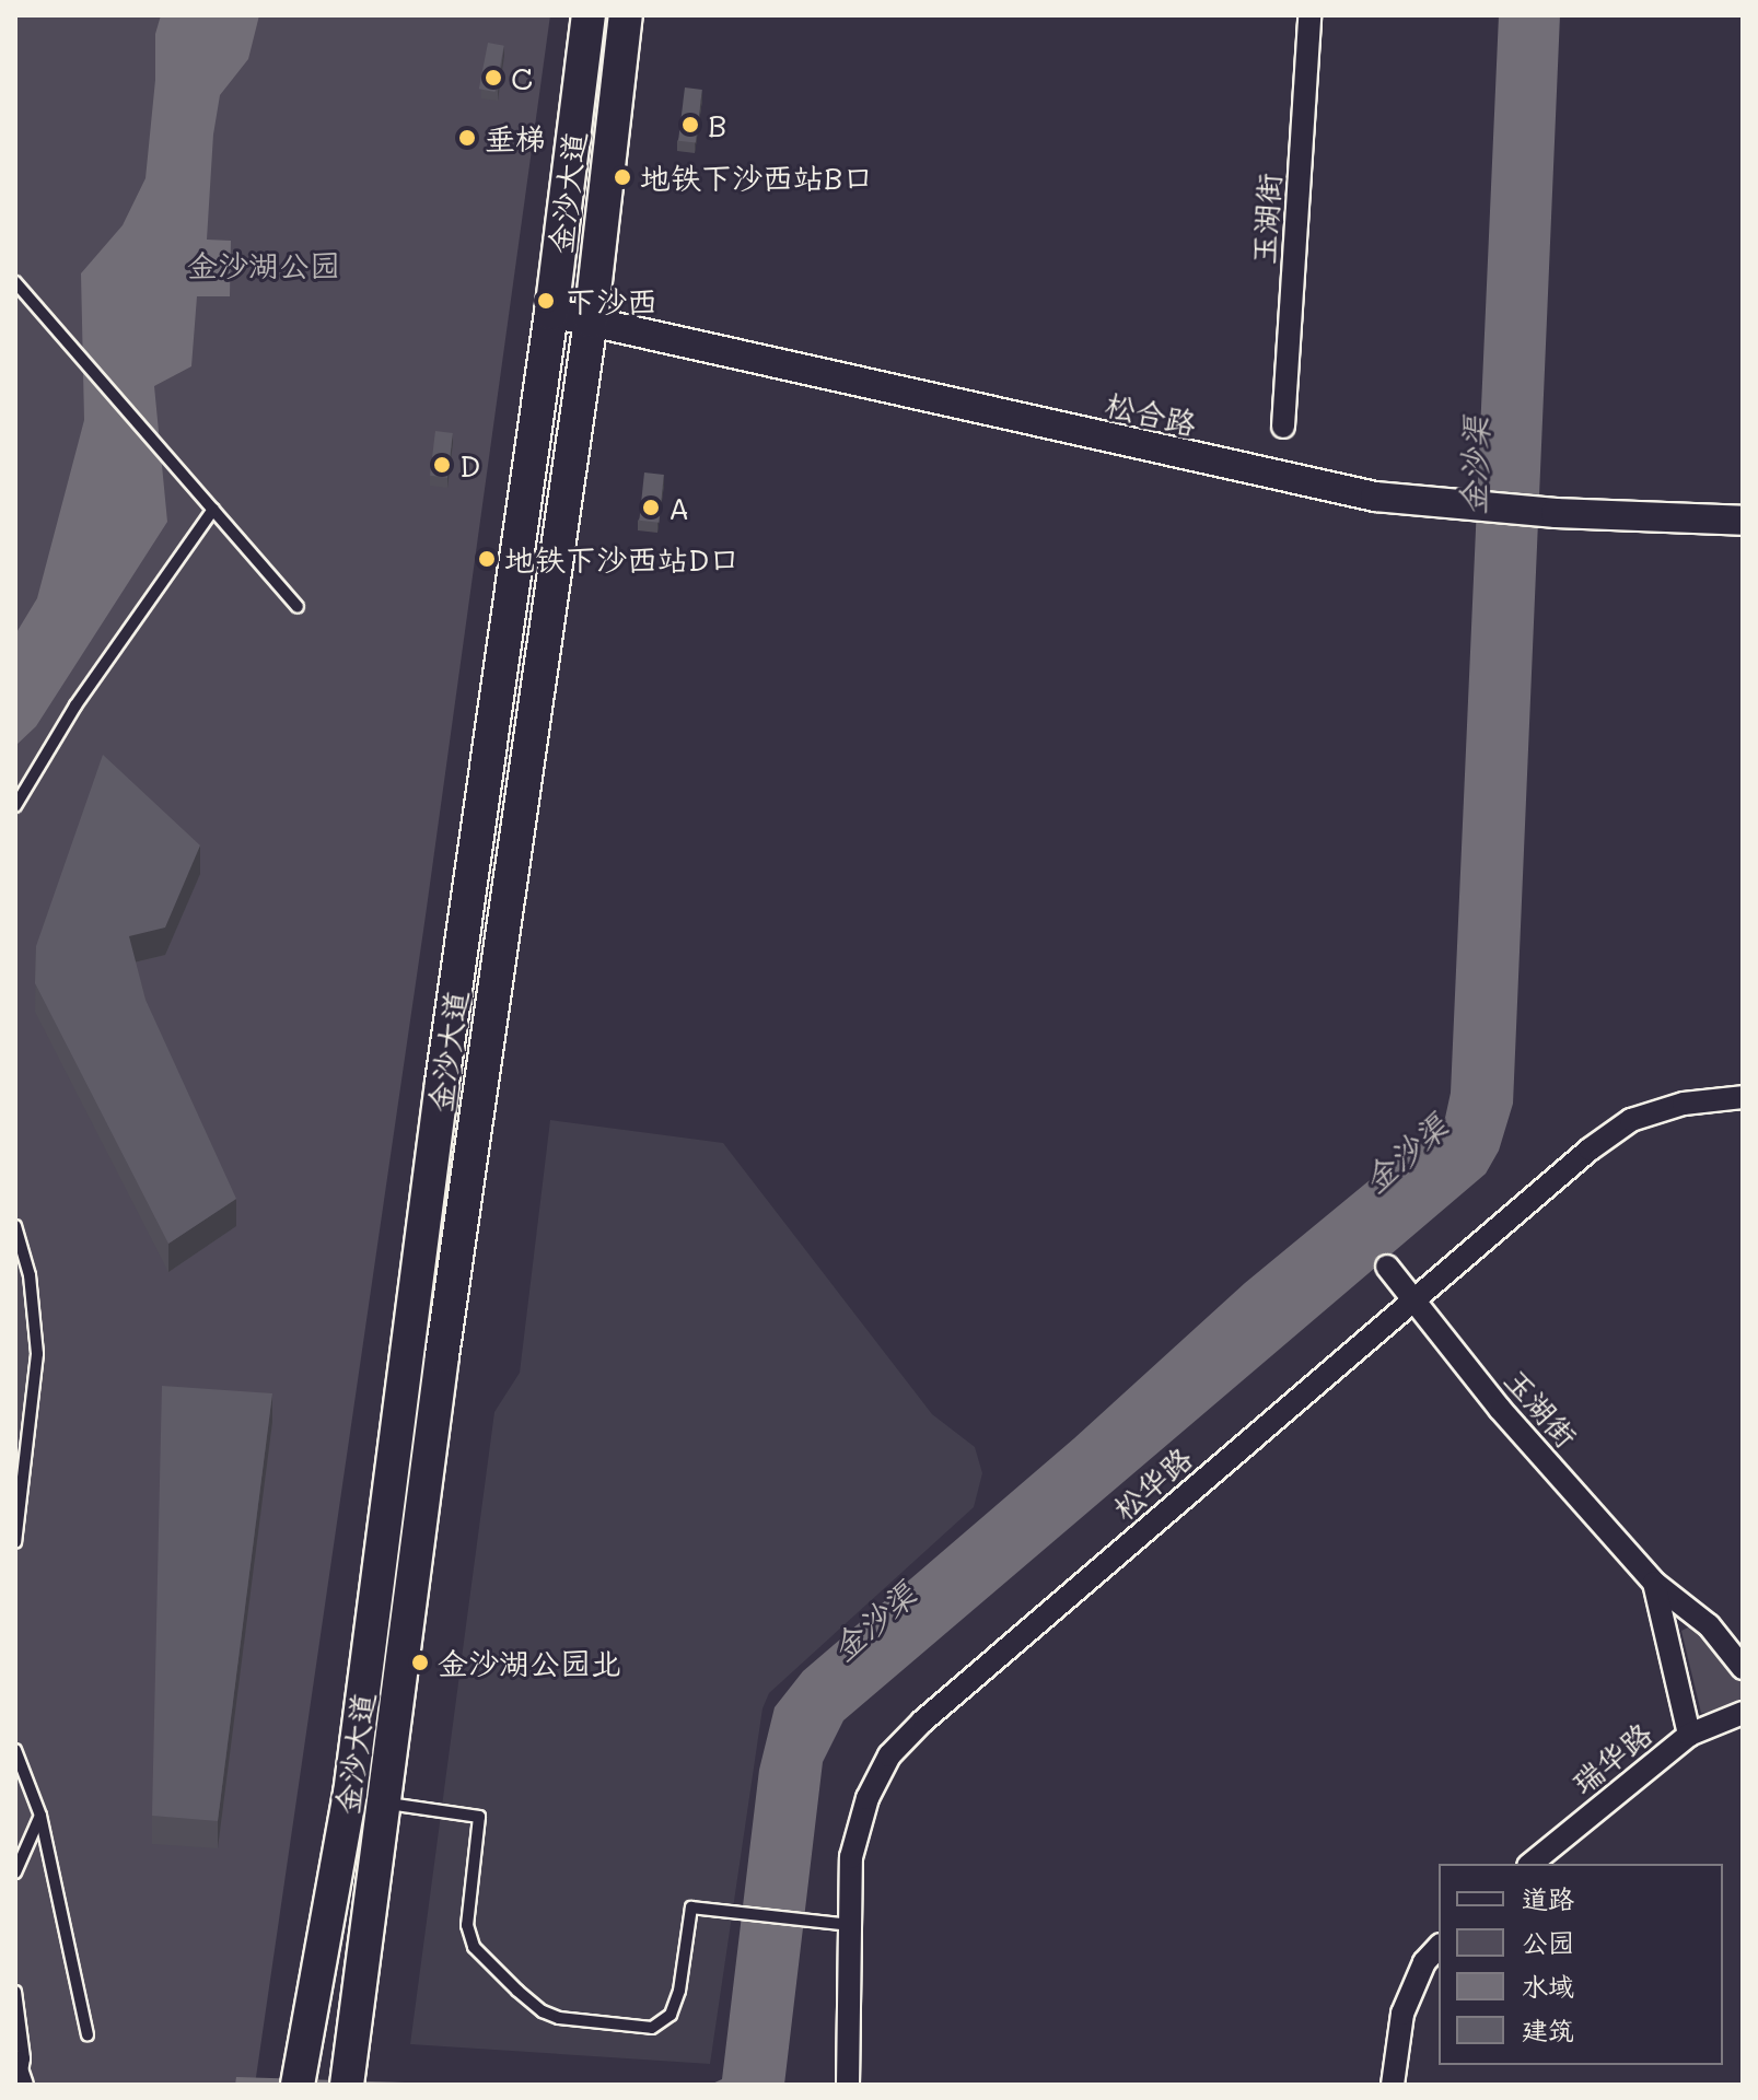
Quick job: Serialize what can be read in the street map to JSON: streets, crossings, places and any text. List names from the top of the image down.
{
  "streets": {
    "main road": ["金沙大道"],
    "street": [
      "玉湖街",
      "松合路",
      "松华路",
      "瑞华路"
    ]
  },
  "crossings": [
    ["金沙大道", "松合路"],
    ["玉湖街", "松华路"],
    ["玉湖街", "瑞华路"]
  ],
  "water": ["金沙渠"],
  "parks": ["金沙湖公园"],
  "places": [
    "C",
    "B",
    "垂梯",
    "地铁下沙西站B口",
    "下沙西",
    "D",
    "A",
    "地铁下沙西站D口",
    "金沙湖公园北"
  ],
  "legend": [
    "道路",
    "公园",
    "水域",
    "建筑"
  ]
}
